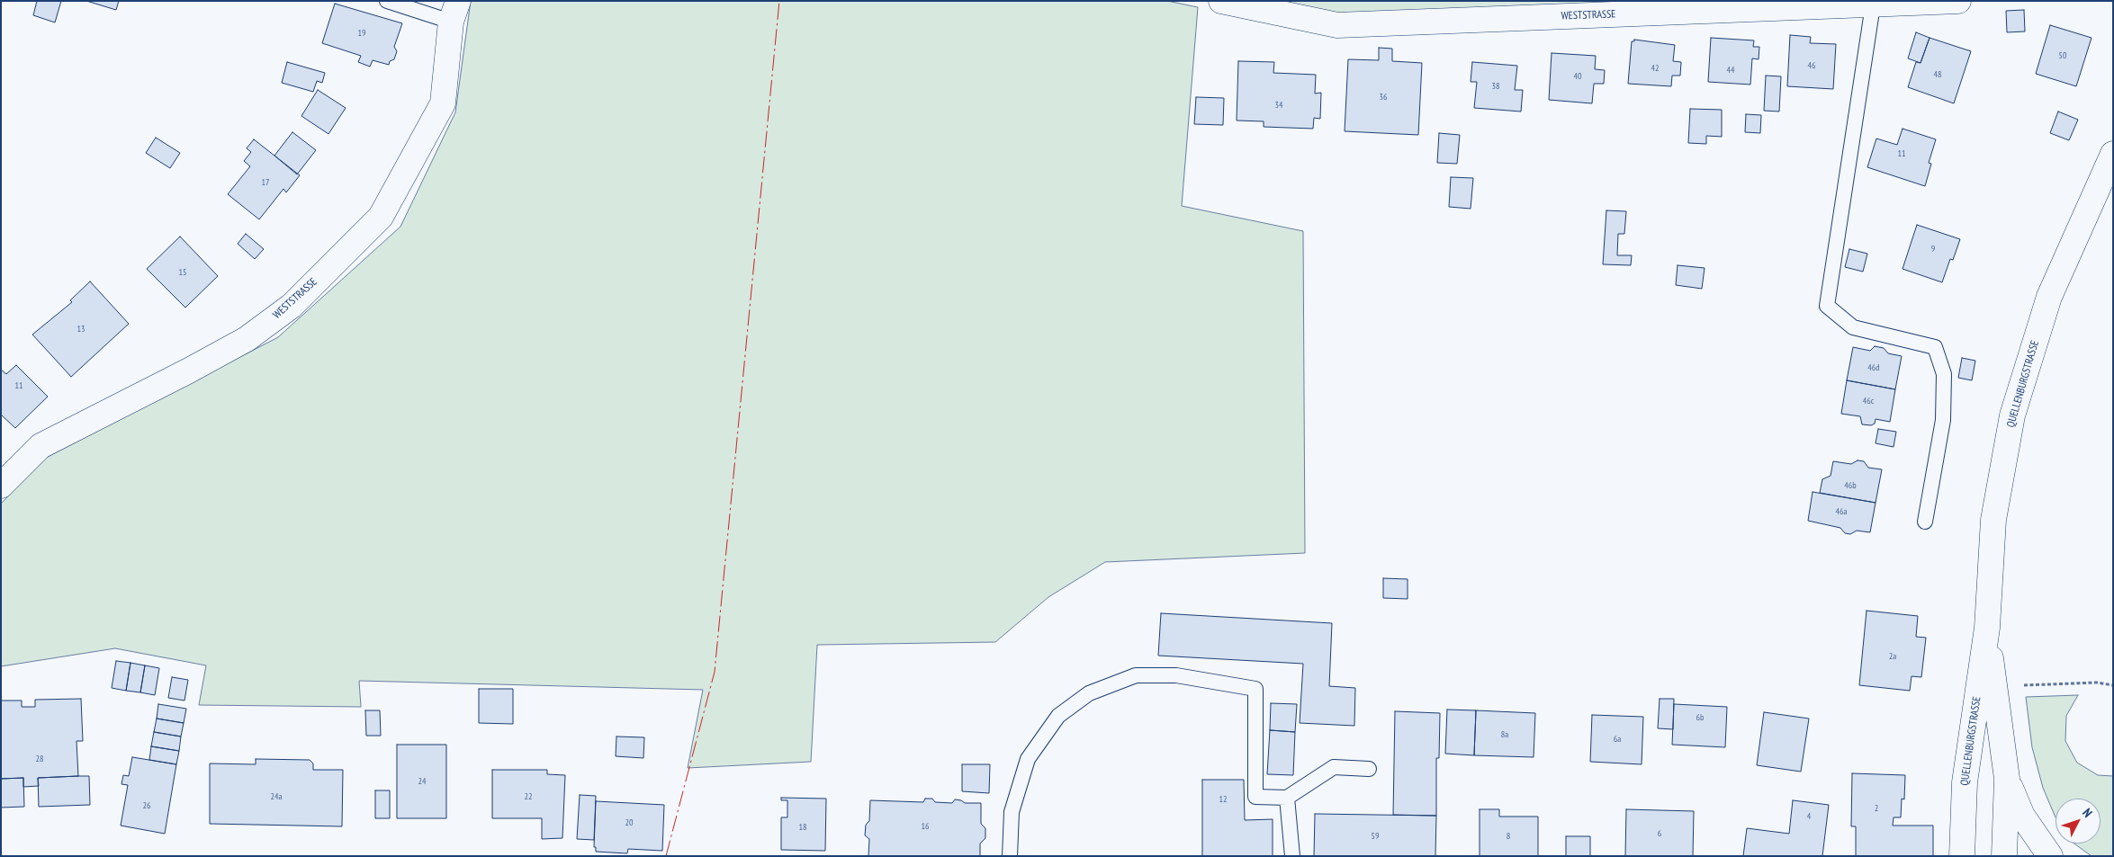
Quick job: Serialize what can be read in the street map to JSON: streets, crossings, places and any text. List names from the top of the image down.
{
  "streets": {
    "street": ["WESTSTRASSE", "QUELLENBURGSTRASSE"]
  },
  "house_numbers": [
    "19",
    "50",
    "46",
    "42",
    "44",
    "48",
    "40",
    "38",
    "36",
    "34",
    "11",
    "17",
    "9",
    "15",
    "13",
    "46d",
    "11",
    "46c",
    "46b",
    "46a",
    "2a",
    "6b",
    "8a",
    "6a",
    "28",
    "24",
    "24a",
    "22",
    "12",
    "26",
    "2",
    "4",
    "20",
    "16",
    "18",
    "6",
    "59",
    "8"
  ],
  "north": "top right"
}
